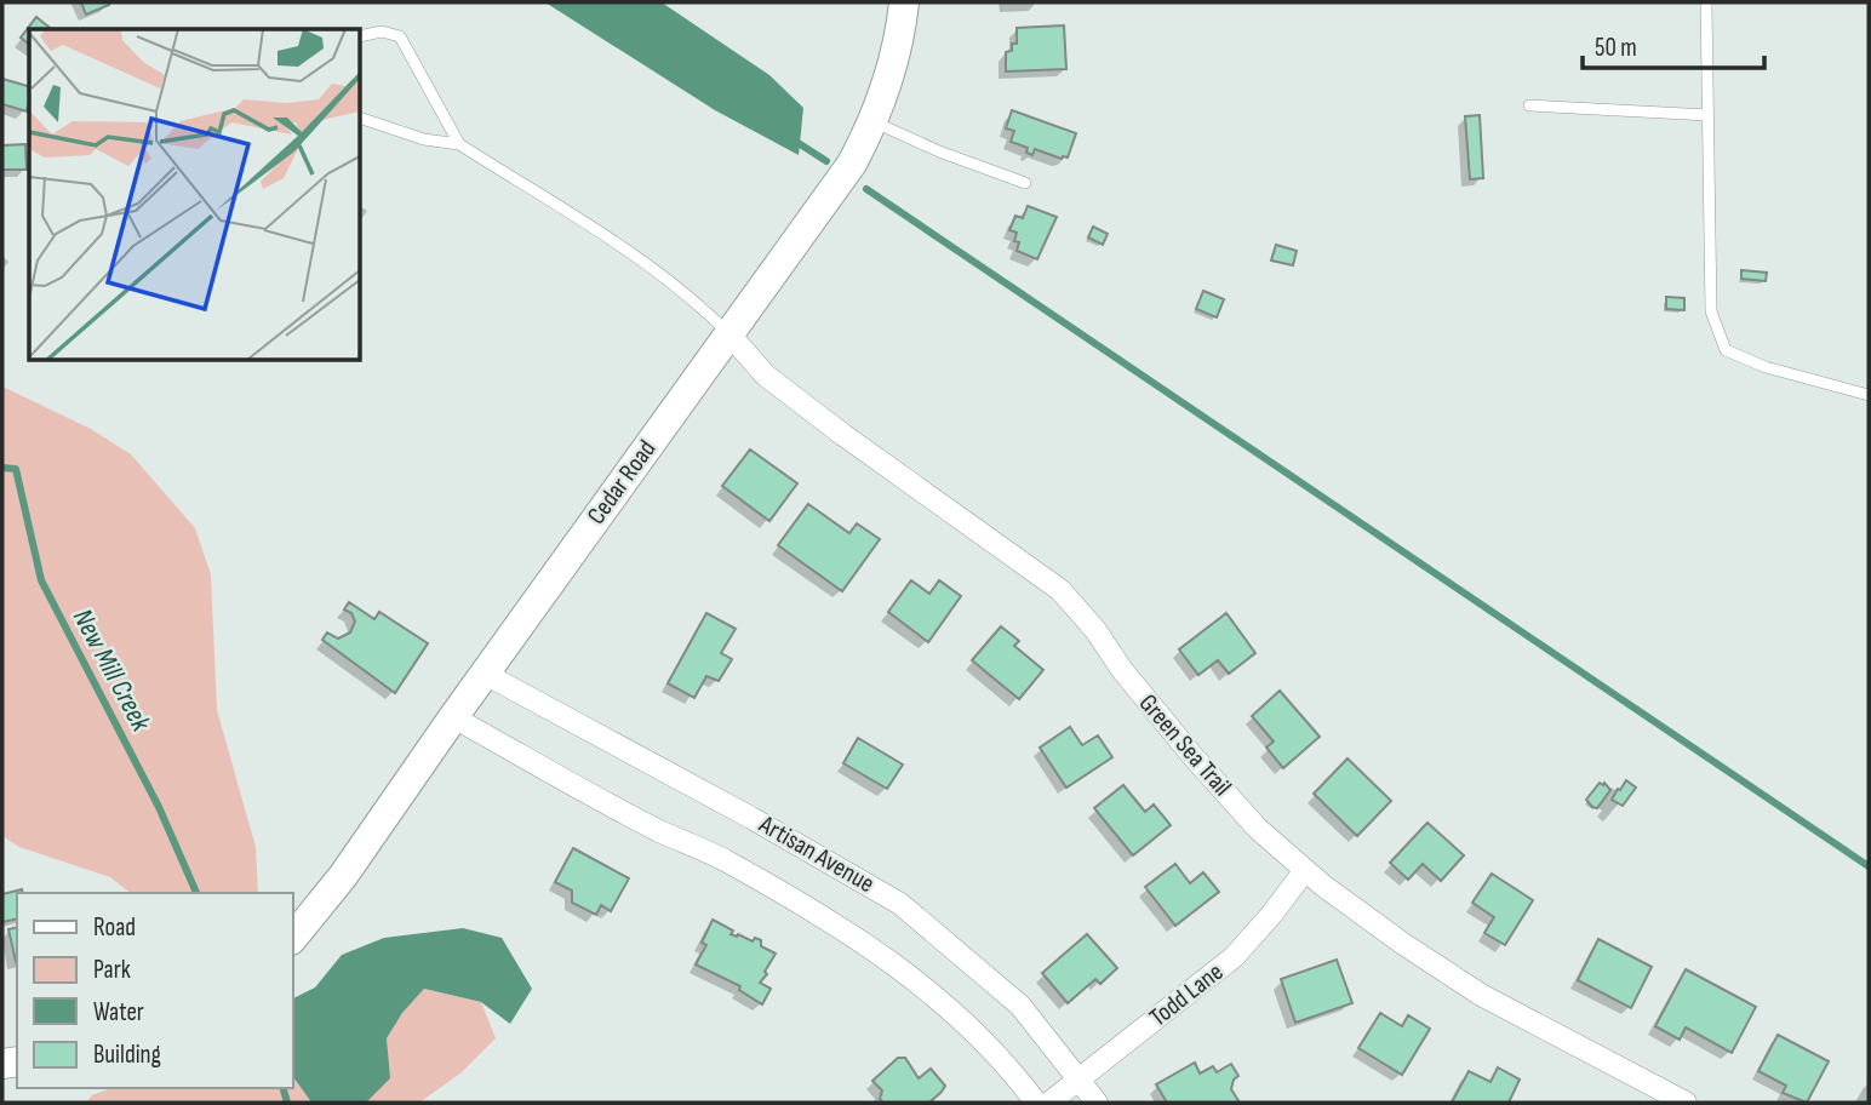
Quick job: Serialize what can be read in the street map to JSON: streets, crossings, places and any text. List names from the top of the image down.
{
  "streets": {
    "street": [
      "Cedar Road",
      "Green Sea Trail",
      "Artisan Avenue",
      "Todd Lane"
    ]
  },
  "crossings": [
    ["Cedar Road", "Green Sea Trail"],
    ["Cedar Road", "Artisan Avenue"],
    ["Green Sea Trail", "Todd Lane"],
    ["Artisan Avenue", "Todd Lane"]
  ],
  "water": ["New Mill Creek"],
  "legend": [
    "Road",
    "Park",
    "Water",
    "Building"
  ],
  "scale_bar": "50 m"
}
